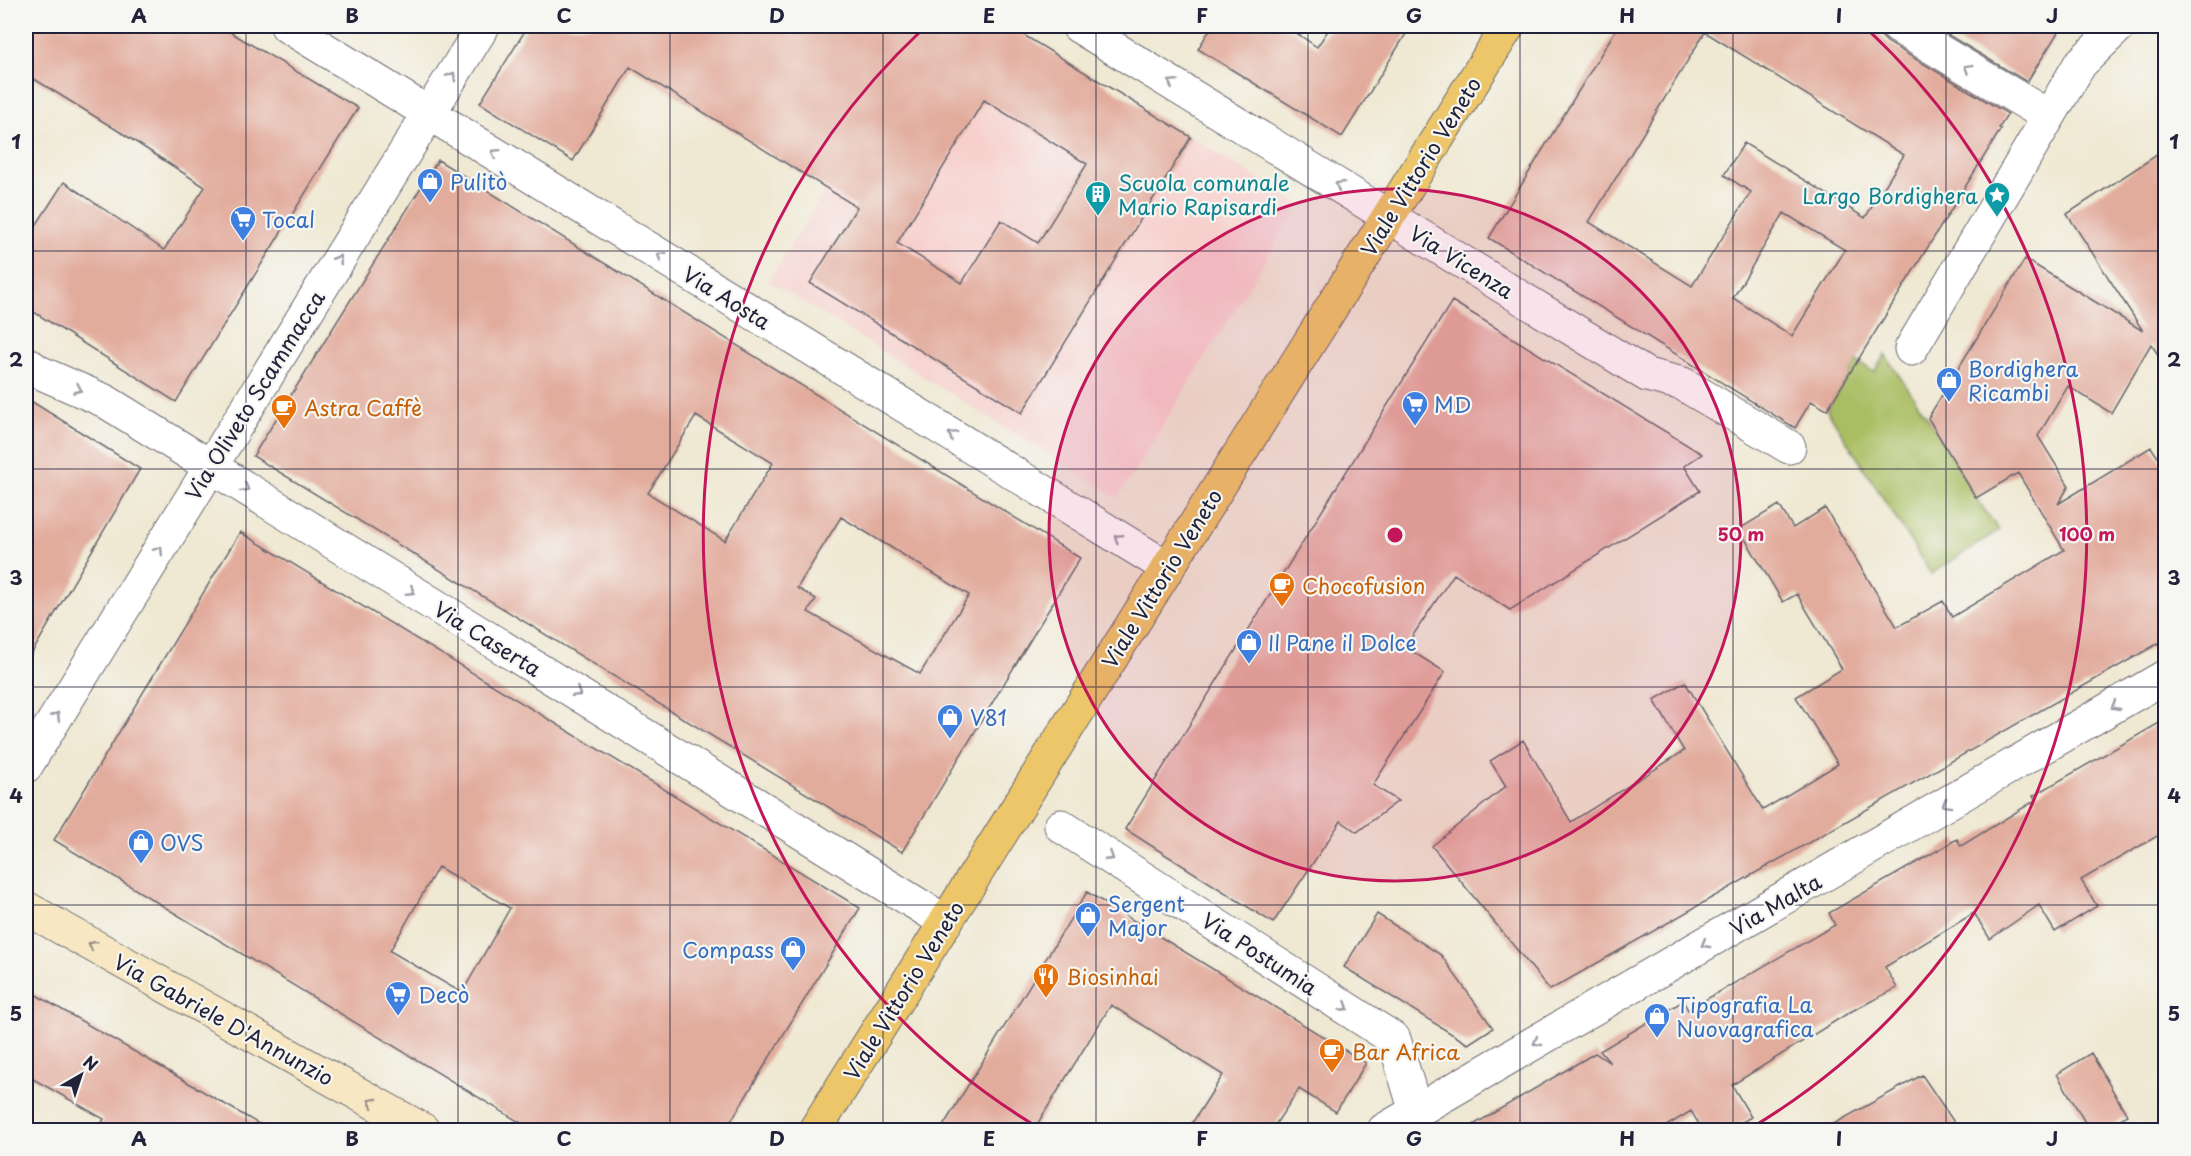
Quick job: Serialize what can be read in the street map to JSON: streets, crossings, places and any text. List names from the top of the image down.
{
  "streets": {
    "main road": ["Viale Vittorio Veneto", "Via Gabriele D'Annunzio"],
    "street": [
      "Via Vicenza",
      "Via Aosta",
      "Via Oliveto Scammacca",
      "Via Caserta",
      "Via Malta",
      "Via Postumia"
    ]
  },
  "crossings": [
    ["Viale Vittorio Veneto", "Via Vicenza"],
    ["Viale Vittorio Veneto", "Via Aosta"],
    ["Viale Vittorio Veneto", "Via Caserta"],
    ["Via Aosta", "Via Oliveto Scammacca"],
    ["Via Oliveto Scammacca", "Via Caserta"],
    ["Via Malta", "Via Postumia"]
  ],
  "one_way": [
    "Via Vicenza",
    "Via Aosta",
    "Via Oliveto Scammacca",
    "Via Caserta",
    "Via Malta",
    "Via Postumia",
    "Via Gabriele D'Annunzio"
  ],
  "places": {
    "shop": [
      "Pulitò",
      "Bordighera Ricambi",
      "Il Pane il Dolce",
      "V81",
      "OVS",
      "Sergent Major",
      "Compass",
      "Tipografia La Nuovagrafica"
    ],
    "building": ["Scuola comunale Mario Rapisardi"],
    "place": ["Largo Bordighera"],
    "supermarket": ["Tocal", "MD", "Decò"],
    "cafe": ["Astra Caffè", "Chocofusion", "Bar Africa"],
    "restaurant": ["Biosinhai"]
  },
  "north": "top right",
  "grid": {
    "columns": [
      "A",
      "B",
      "C",
      "D",
      "E",
      "F",
      "G",
      "H",
      "I",
      "J"
    ],
    "rows": [
      "1",
      "2",
      "3",
      "4",
      "5"
    ]
  },
  "rings": ["50 m", "100 m"]
}
